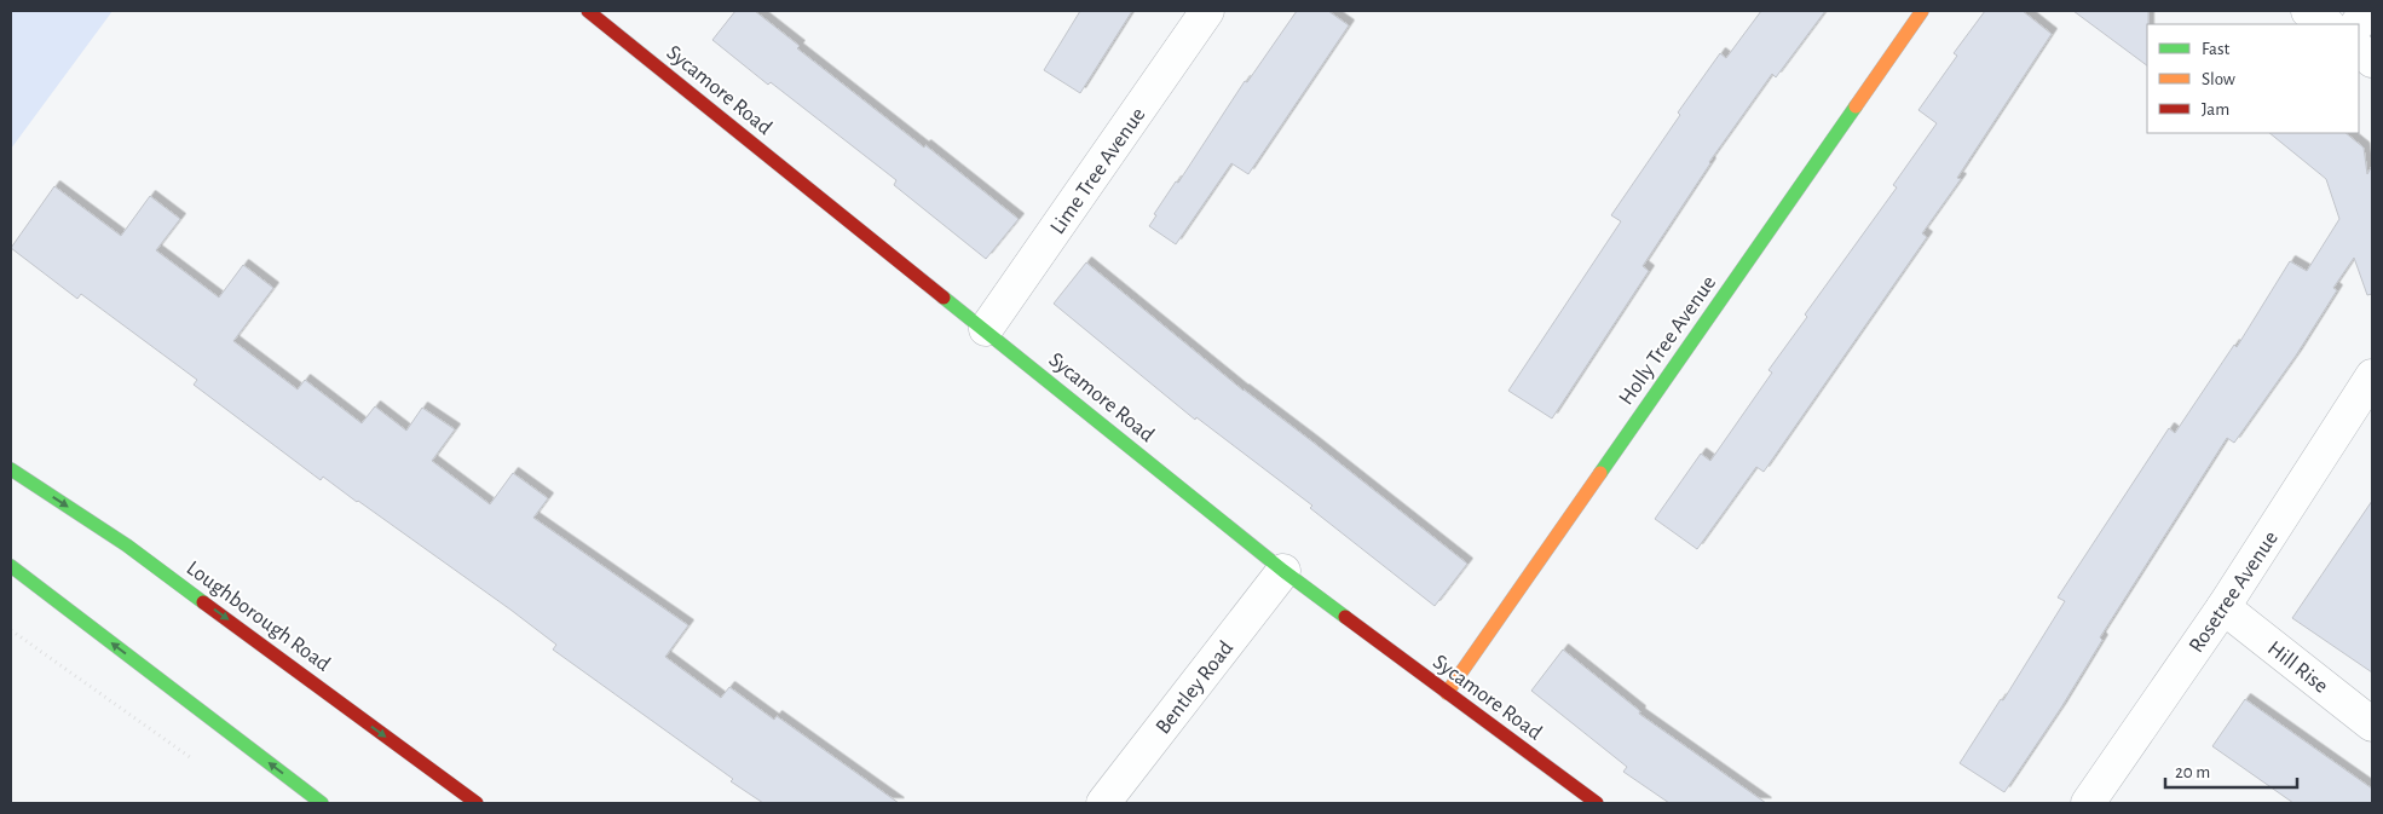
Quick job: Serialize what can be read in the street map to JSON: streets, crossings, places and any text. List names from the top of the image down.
{
  "streets": {
    "main road": ["Sycamore Road", "Holly Tree Avenue", "Loughborough Road"],
    "street": [
      "Lime Tree Avenue",
      "Rosetree Avenue",
      "Hill Rise",
      "Bentley Road"
    ]
  },
  "crossings": [
    ["Sycamore Road", "Lime Tree Avenue"],
    ["Sycamore Road", "Holly Tree Avenue"],
    ["Sycamore Road", "Bentley Road"],
    ["Rosetree Avenue", "Hill Rise"]
  ],
  "legend": ["Fast", "Slow", "Jam"],
  "scale_bar": "20 m"
}
